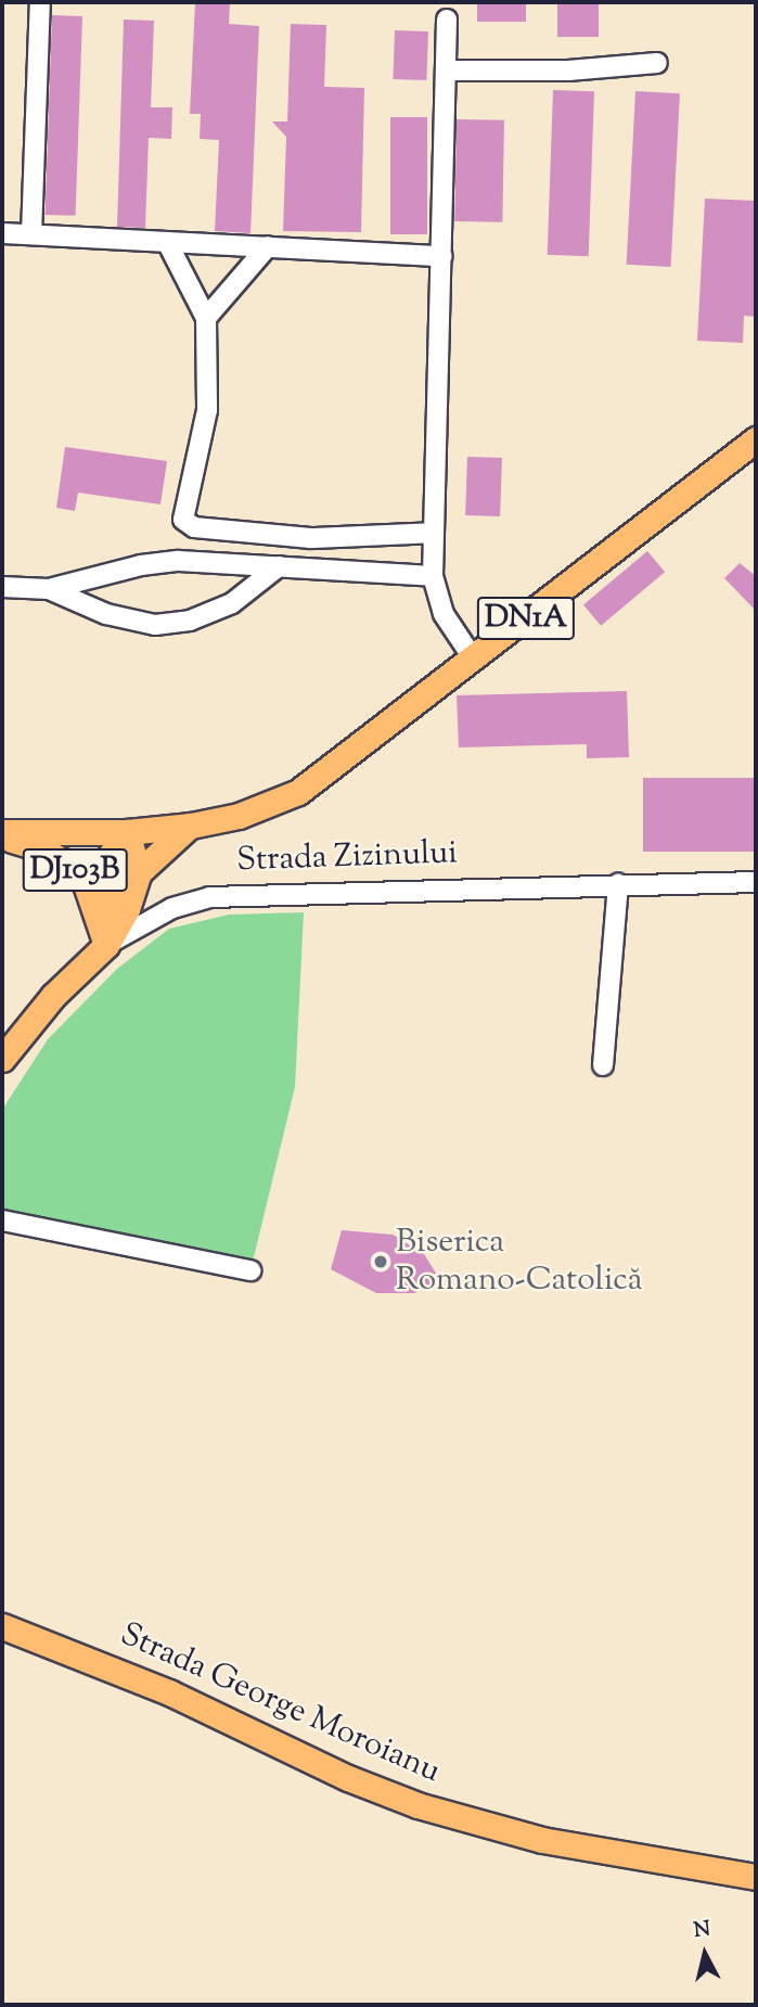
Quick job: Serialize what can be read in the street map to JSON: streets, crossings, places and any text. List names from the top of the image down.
{
  "streets": {
    "main road": [
      "DN1A",
      "Strada Zizinului",
      "DJ103B",
      "Strada George Moroianu"
    ]
  },
  "crossings": [
    ["DN1A", "DJ103B"],
    ["Strada Zizinului", "DJ103B"]
  ],
  "places": ["Biserica Romano-Catolică"],
  "north": "top"
}
